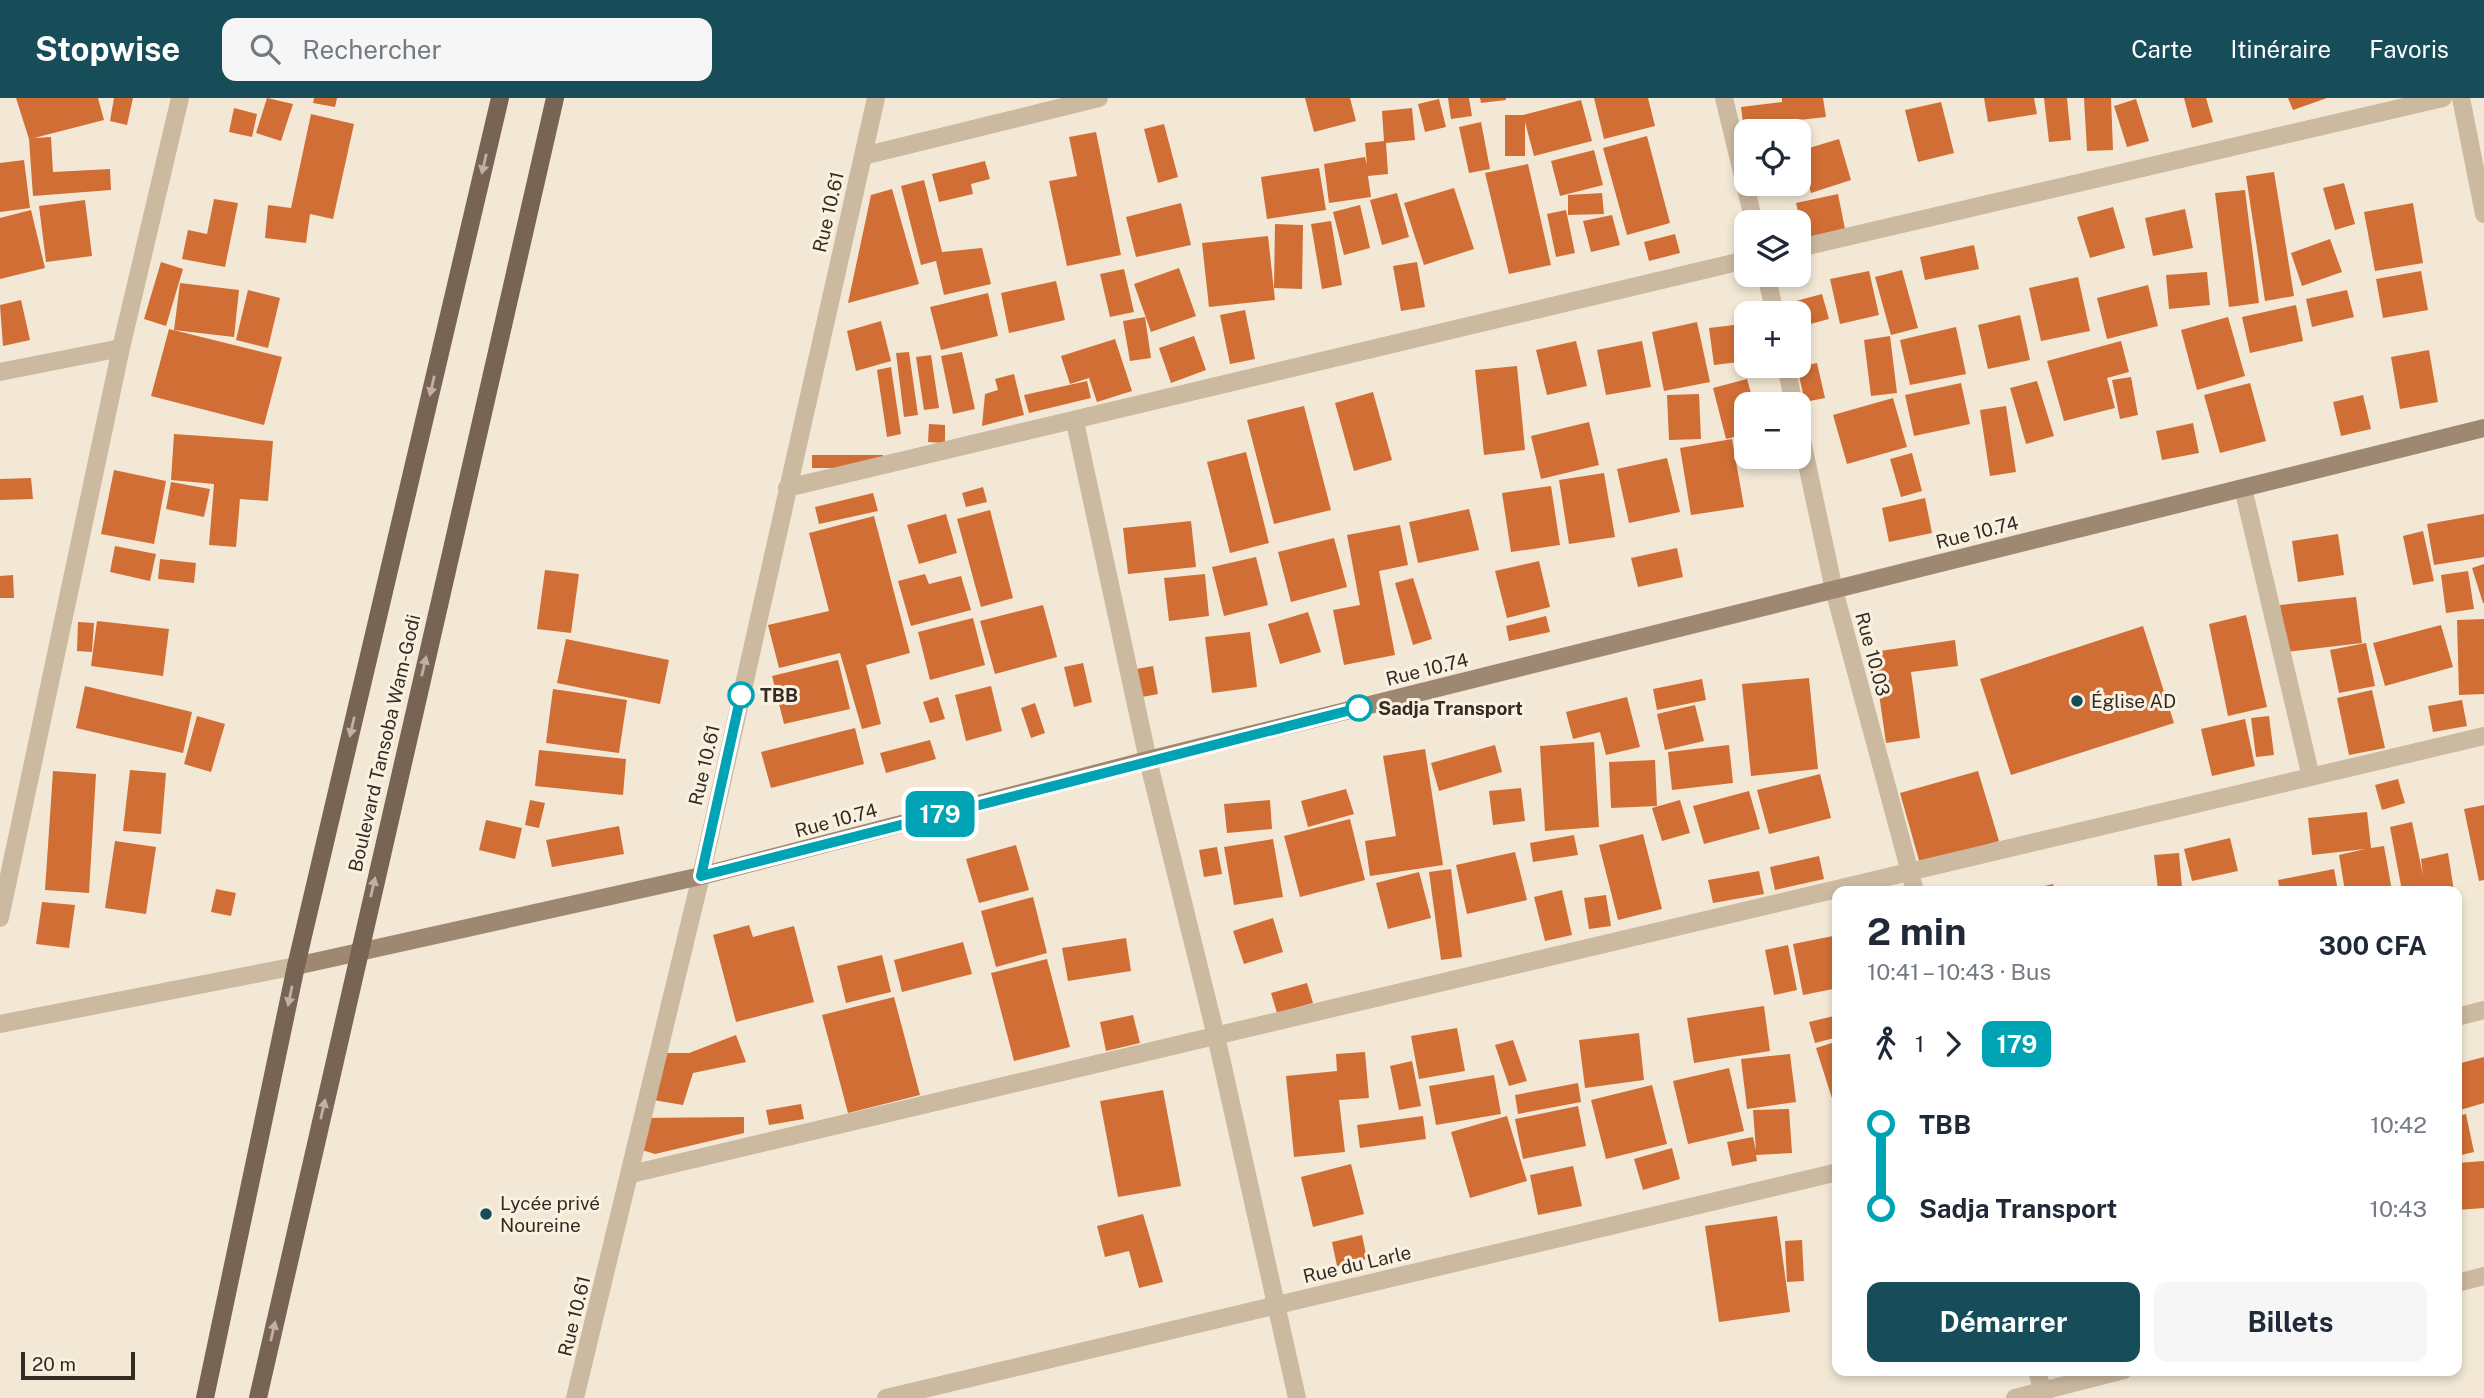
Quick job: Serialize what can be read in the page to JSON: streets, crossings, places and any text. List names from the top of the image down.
{
  "streets": {
    "main road": ["Rue 10.74", "Boulevard Tansoba Wam-Godi"],
    "street": ["Rue 10.61", "Rue 10.03", "Rue du Larle"]
  },
  "crossings": [
    ["Rue 10.61", "Rue 10.74"],
    ["Rue 10.74", "Rue 10.03"],
    ["Rue 10.74", "Boulevard Tansoba Wam-Godi"]
  ],
  "places": [
    "TBB",
    "Église AD",
    "Sadja Transport",
    "Lycée privé Noureine"
  ],
  "lines": ["bus line 179"],
  "scale_bar": "20 m",
  "page": {
    "header": "Stopwise",
    "search": "Rechercher",
    "nav": ["Carte", "Itinéraire", "Favoris"],
    "on_map": "179",
    "map_buttons": ["+", "−"],
    "heading": ["2 min", "10:41 – 10:43 · Bus", "300 CFA"],
    "legs": ["1", "179"],
    "list": [
      {
        "name": "TBB",
        "value": "10:42"
      },
      {
        "name": "Sadja Transport",
        "value": "10:43"
      }
    ],
    "buttons": ["Démarrer", "Billets"],
    "scale": "20 m"
  }
}
